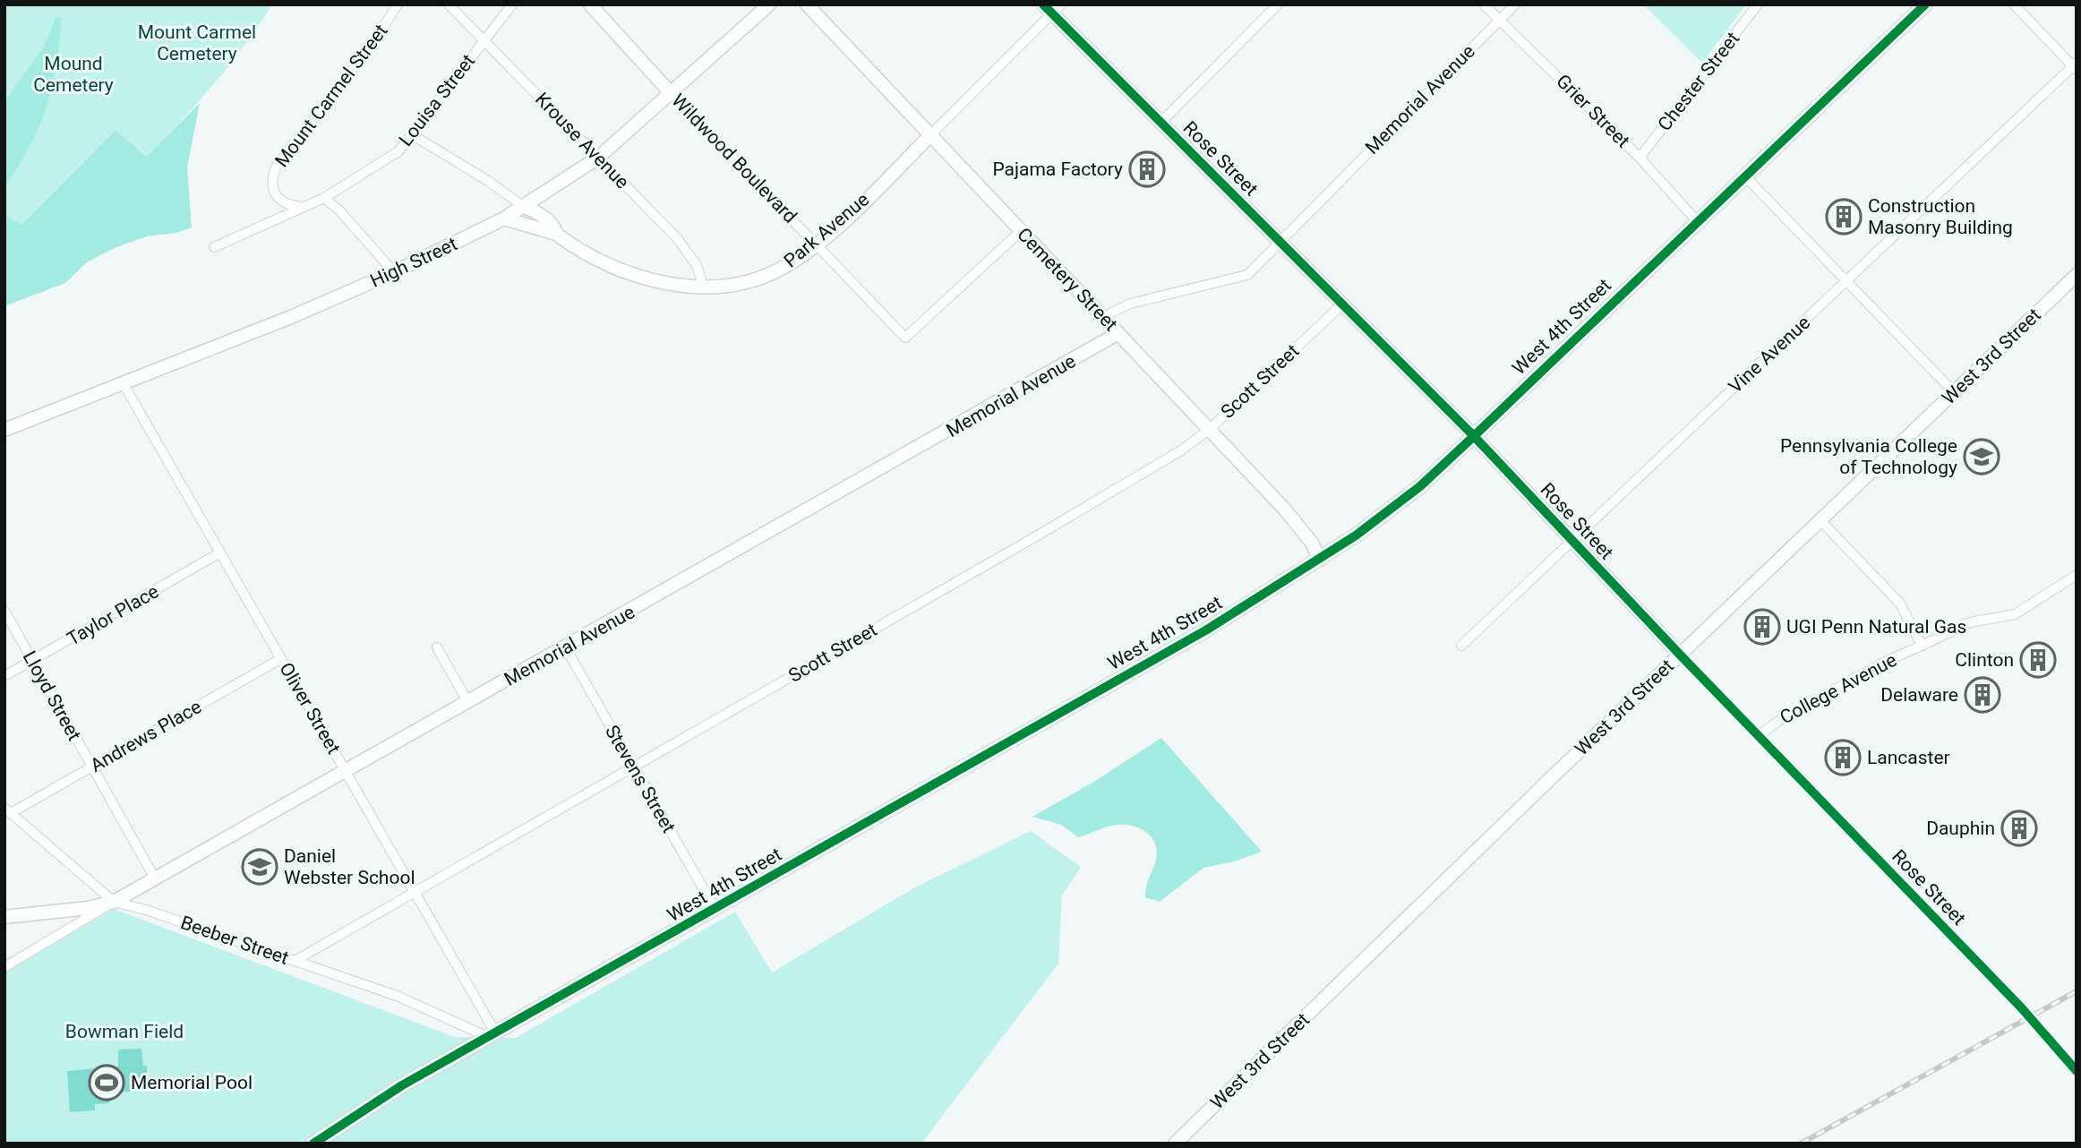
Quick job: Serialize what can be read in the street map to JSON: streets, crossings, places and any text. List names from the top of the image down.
{
  "streets": {
    "main road": ["West 4th Street"],
    "street": [
      "Chester Street",
      "Mount Carmel Street",
      "Memorial Avenue",
      "Louisa Street",
      "Grier Street",
      "Krouse Avenue",
      "Wildwood Boulevard",
      "Rose Street",
      "Park Avenue",
      "High Street",
      "Cemetery Street",
      "Vine Avenue",
      "West 3rd Street",
      "Scott Street",
      "Taylor Place",
      "College Avenue",
      "Lloyd Street",
      "Oliver Street",
      "Andrews Place",
      "Stevens Street",
      "Beeber Street"
    ]
  },
  "crossings": [
    ["Chester Street", "Grier Street"],
    ["Mount Carmel Street", "Louisa Street"],
    ["Memorial Avenue", "Grier Street"],
    ["Memorial Avenue", "Rose Street"],
    ["Memorial Avenue", "Cemetery Street"],
    ["Memorial Avenue", "Lloyd Street"],
    ["Memorial Avenue", "Oliver Street"],
    ["Memorial Avenue", "Stevens Street"],
    ["Memorial Avenue", "Beeber Street"],
    ["Louisa Street", "Krouse Avenue"],
    ["Louisa Street", "Park Avenue"],
    ["Grier Street", "West 4th Street"],
    ["Krouse Avenue", "Park Avenue"],
    ["Krouse Avenue", "High Street"],
    ["Wildwood Boulevard", "Park Avenue"],
    ["Wildwood Boulevard", "High Street"],
    ["Wildwood Boulevard", "Cemetery Street"],
    ["Rose Street", "Park Avenue"],
    ["Rose Street", "West 4th Street"],
    ["Rose Street", "Vine Avenue"],
    ["Rose Street", "West 3rd Street"],
    ["Rose Street", "Scott Street"],
    ["Rose Street", "College Avenue"],
    ["Park Avenue", "High Street"],
    ["Park Avenue", "Cemetery Street"],
    ["High Street", "Oliver Street"],
    ["Cemetery Street", "West 4th Street"],
    ["Cemetery Street", "Scott Street"],
    ["West 4th Street", "Oliver Street"],
    ["West 4th Street", "Stevens Street"],
    ["West 4th Street", "Beeber Street"],
    ["Scott Street", "Oliver Street"],
    ["Scott Street", "Stevens Street"],
    ["Scott Street", "Beeber Street"],
    ["Taylor Place", "Lloyd Street"],
    ["Taylor Place", "Oliver Street"],
    ["Lloyd Street", "Andrews Place"],
    ["Oliver Street", "Andrews Place"],
    ["Oliver Street", "Beeber Street"],
    ["Andrews Place", "Beeber Street"]
  ],
  "parks": ["Mount Carmel Cemetery", "Mound Cemetery", "Bowman Field"],
  "places": {
    "building": [
      "Pajama Factory",
      "Construction Masonry Building",
      "UGI Penn Natural Gas",
      "Clinton",
      "Delaware",
      "Lancaster",
      "Dauphin"
    ],
    "school or university": ["Pennsylvania College of Technology", "Daniel Webster School"],
    "sports": ["Memorial Pool"]
  }
}
